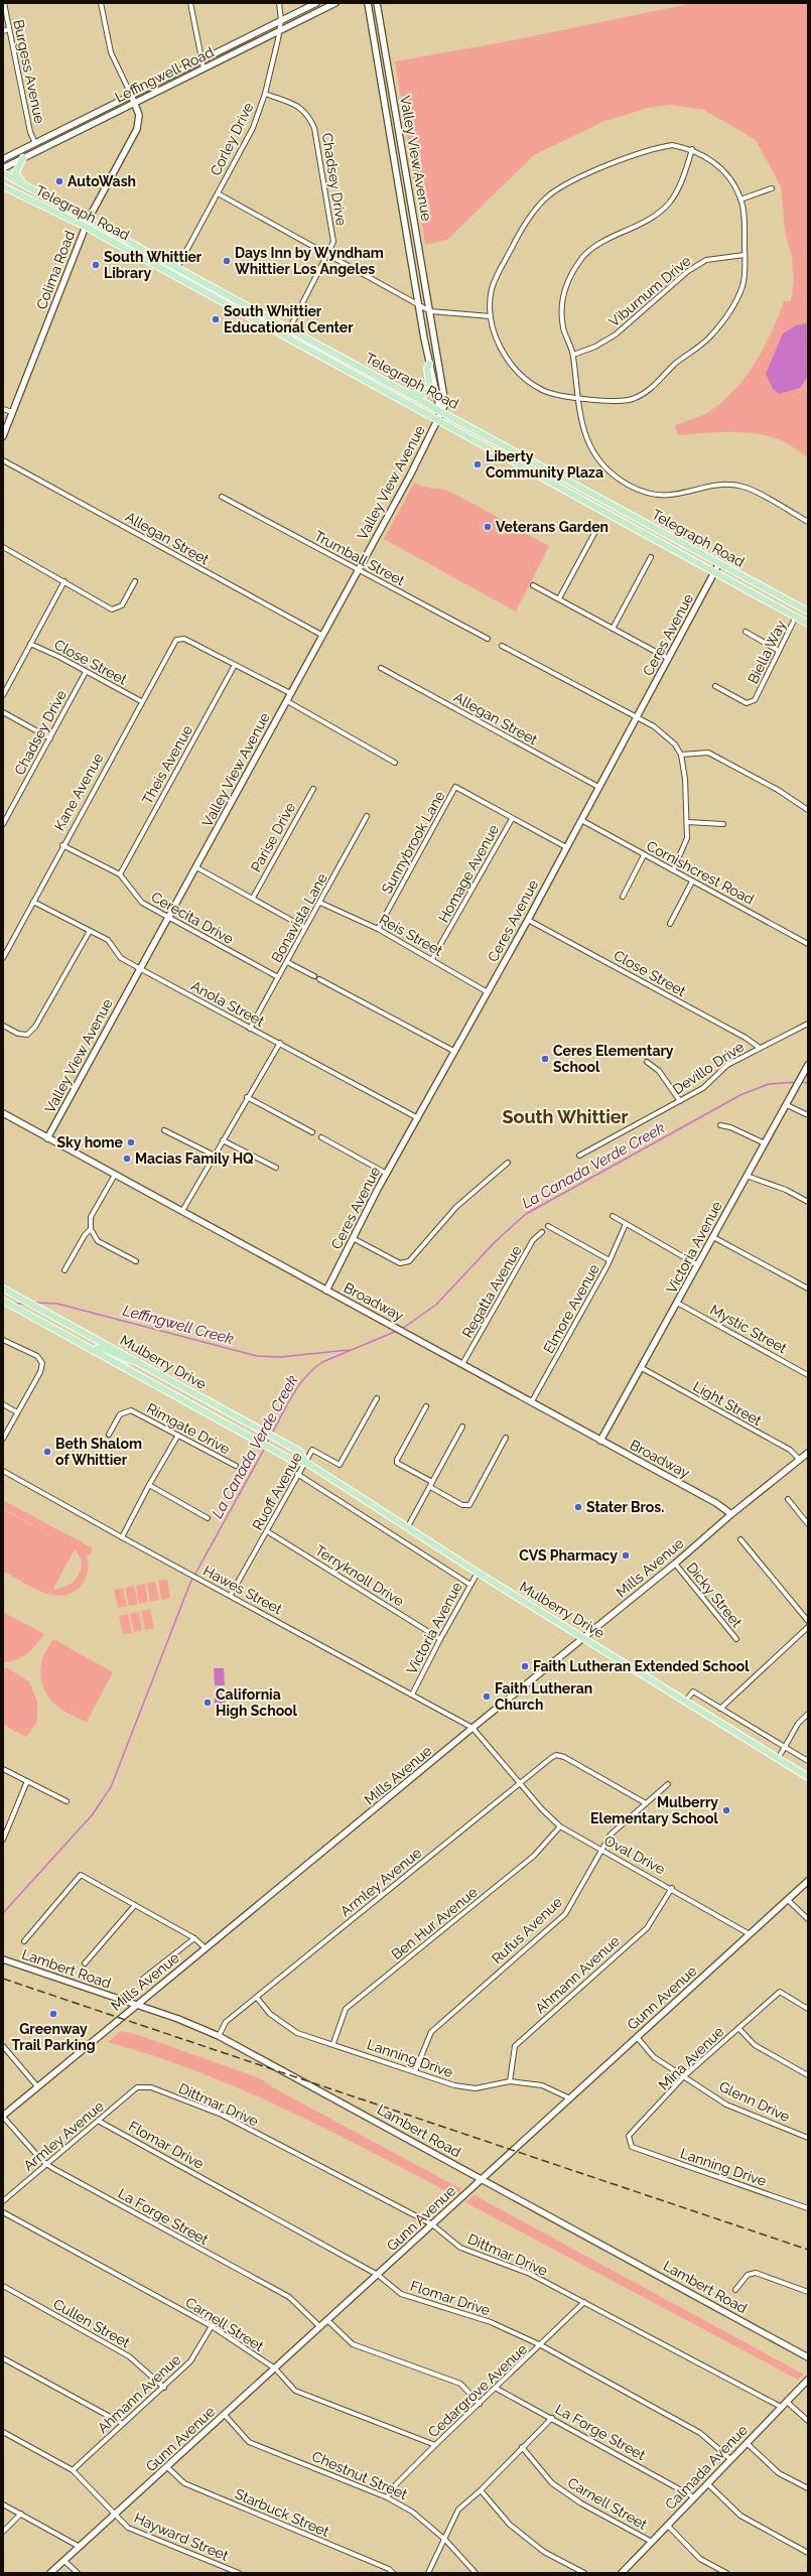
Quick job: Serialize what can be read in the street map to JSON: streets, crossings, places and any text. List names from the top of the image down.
{
  "streets": {
    "main road": ["Telegraph Road", "Mulberry Drive"],
    "street": [
      "Burgess Avenue",
      "Leffingwell Road",
      "Corley Drive",
      "Valley View Avenue",
      "Chadsey Drive",
      "Colima Road",
      "Viburnum Drive",
      "Allegan Street",
      "Trumball Street",
      "Ceres Avenue",
      "Biella Way",
      "Close Street",
      "Theis Avenue",
      "Kane Avenue",
      "Parise Drive",
      "Sunnybrook Lane",
      "Cornishcrest Road",
      "Homage Avenue",
      "Cerecita Drive",
      "Bonavista Lane",
      "Reis Street",
      "Anola Street",
      "Devillo Drive",
      "Victoria Avenue",
      "Regatta Avenue",
      "Broadway",
      "Elmore Avenue",
      "Mystic Street",
      "Light Street",
      "Rimgate Drive",
      "Ruoff Avenue",
      "Mills Avenue",
      "Terryknoll Drive",
      "Hawes Street",
      "Dicky Street",
      "Oval Drive",
      "Armley Avenue",
      "Ben Hur Avenue",
      "Rufus Avenue",
      "Lambert Road",
      "Ahmann Avenue",
      "Gunn Avenue",
      "Lanning Drive",
      "Mina Avenue",
      "Glenn Drive",
      "Dittmar Drive",
      "Flomar Drive",
      "La Forge Street",
      "Cullen Street",
      "Carnell Street",
      "Cedargrove Avenue",
      "Calmada Avenue",
      "Chestnut Street",
      "Starbuck Street",
      "Hayward Street"
    ]
  },
  "crossings": [
    ["Burgess Avenue", "Leffingwell Road"],
    ["Leffingwell Road", "Corley Drive"],
    ["Leffingwell Road", "Colima Road"],
    ["Corley Drive", "Chadsey Drive"],
    ["Corley Drive", "Telegraph Road"],
    ["Valley View Avenue", "Telegraph Road"],
    ["Valley View Avenue", "Allegan Street"],
    ["Valley View Avenue", "Trumball Street"],
    ["Valley View Avenue", "Cerecita Drive"],
    ["Valley View Avenue", "Anola Street"],
    ["Valley View Avenue", "Broadway"],
    ["Chadsey Drive", "Telegraph Road"],
    ["Chadsey Drive", "Close Street"],
    ["Telegraph Road", "Colima Road"],
    ["Telegraph Road", "Ceres Avenue"],
    ["Telegraph Road", "Biella Way"],
    ["Allegan Street", "Ceres Avenue"],
    ["Ceres Avenue", "Close Street"],
    ["Ceres Avenue", "Cornishcrest Road"],
    ["Ceres Avenue", "Reis Street"],
    ["Ceres Avenue", "Anola Street"],
    ["Ceres Avenue", "Broadway"],
    ["Close Street", "Kane Avenue"],
    ["Close Street", "Devillo Drive"],
    ["Theis Avenue", "Kane Avenue"],
    ["Theis Avenue", "Cerecita Drive"],
    ["Kane Avenue", "Cerecita Drive"],
    ["Kane Avenue", "Anola Street"],
    ["Sunnybrook Lane", "Homage Avenue"],
    ["Sunnybrook Lane", "Reis Street"],
    ["Homage Avenue", "Reis Street"],
    ["Cerecita Drive", "Bonavista Lane"],
    ["Bonavista Lane", "Reis Street"],
    ["Bonavista Lane", "Anola Street"],
    ["Victoria Avenue", "Broadway"],
    ["Victoria Avenue", "Mystic Street"],
    ["Victoria Avenue", "Mulberry Drive"],
    ["Victoria Avenue", "Light Street"],
    ["Victoria Avenue", "Terryknoll Drive"],
    ["Victoria Avenue", "Hawes Street"],
    ["Regatta Avenue", "Broadway"],
    ["Broadway", "Elmore Avenue"],
    ["Broadway", "Mills Avenue"],
    ["Mulberry Drive", "Ruoff Avenue"],
    ["Mulberry Drive", "Mills Avenue"],
    ["Light Street", "Mills Avenue"],
    ["Ruoff Avenue", "Terryknoll Drive"],
    ["Ruoff Avenue", "Hawes Street"],
    ["Mills Avenue", "Hawes Street"],
    ["Mills Avenue", "Dicky Street"],
    ["Mills Avenue", "Oval Drive"],
    ["Mills Avenue", "Lambert Road"],
    ["Mills Avenue", "La Forge Street"],
    ["Hawes Street", "Oval Drive"],
    ["Oval Drive", "Armley Avenue"],
    ["Oval Drive", "Ben Hur Avenue"],
    ["Oval Drive", "Rufus Avenue"],
    ["Oval Drive", "Ahmann Avenue"],
    ["Oval Drive", "Gunn Avenue"],
    ["Armley Avenue", "Rufus Avenue"],
    ["Armley Avenue", "Lambert Road"],
    ["Armley Avenue", "Lanning Drive"],
    ["Armley Avenue", "Dittmar Drive"],
    ["Armley Avenue", "Flomar Drive"],
    ["Armley Avenue", "La Forge Street"],
    ["Ben Hur Avenue", "Lanning Drive"],
    ["Rufus Avenue", "Lanning Drive"],
    ["Lambert Road", "Gunn Avenue"],
    ["Ahmann Avenue", "Lanning Drive"],
    ["Ahmann Avenue", "Cullen Street"],
    ["Ahmann Avenue", "Carnell Street"],
    ["Ahmann Avenue", "Hayward Street"],
    ["Gunn Avenue", "Lanning Drive"],
    ["Gunn Avenue", "Glenn Drive"],
    ["Gunn Avenue", "Dittmar Drive"],
    ["Gunn Avenue", "Flomar Drive"],
    ["Gunn Avenue", "La Forge Street"],
    ["Gunn Avenue", "Carnell Street"],
    ["Gunn Avenue", "Chestnut Street"],
    ["Gunn Avenue", "Starbuck Street"],
    ["Gunn Avenue", "Hayward Street"],
    ["Lanning Drive", "Mina Avenue"],
    ["Mina Avenue", "Glenn Drive"],
    ["Dittmar Drive", "Cedargrove Avenue"],
    ["Dittmar Drive", "Calmada Avenue"],
    ["Flomar Drive", "Cedargrove Avenue"],
    ["Flomar Drive", "Calmada Avenue"],
    ["La Forge Street", "Cedargrove Avenue"],
    ["La Forge Street", "Calmada Avenue"],
    ["Carnell Street", "Cedargrove Avenue"],
    ["Carnell Street", "Calmada Avenue"],
    ["Cedargrove Avenue", "Chestnut Street"]
  ],
  "districts": ["South Whittier"],
  "water": ["La Canada Verde Creek", "Leffingwell Creek"],
  "places": [
    "AutoWash",
    "Days Inn by Wyndham Whittier Los Angeles",
    "South Whittier Library",
    "South Whittier Educational Center",
    "Liberty Community Plaza",
    "Veterans Garden",
    "Ceres Elementary School",
    "Sky home",
    "Macias Family HQ",
    "Beth Shalom of Whittier",
    "Stater Bros.",
    "CVS Pharmacy",
    "Faith Lutheran Extended School",
    "Faith Lutheran Church",
    "California High School",
    "Mulberry Elementary School",
    "Greenway Trail Parking"
  ]
}
